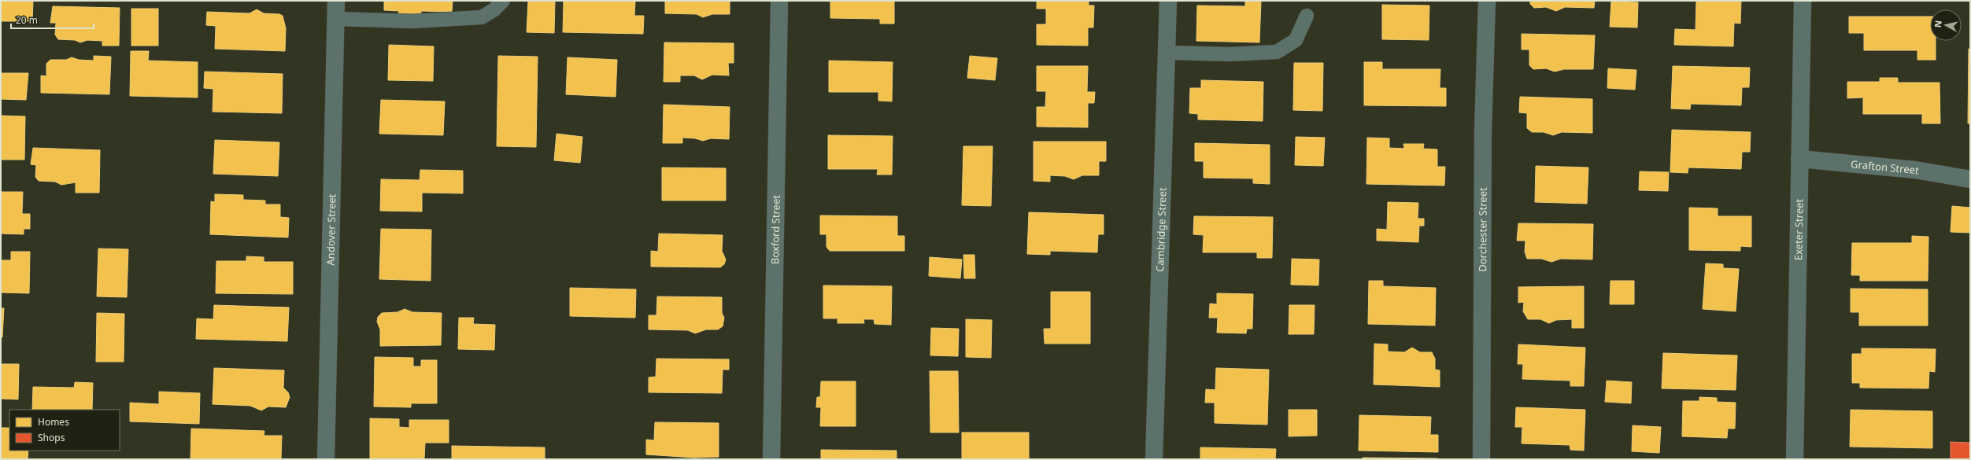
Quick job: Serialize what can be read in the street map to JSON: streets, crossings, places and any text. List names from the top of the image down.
{
  "streets": {
    "street": [
      "Grafton Street",
      "Boxford Street",
      "Dorchester Street",
      "Andover Street",
      "Cambridge Street",
      "Exeter Street"
    ]
  },
  "crossings": [
    ["Grafton Street", "Exeter Street"]
  ],
  "legend": ["Homes", "Shops"],
  "scale_bar": "20 m",
  "north": "left"
}
